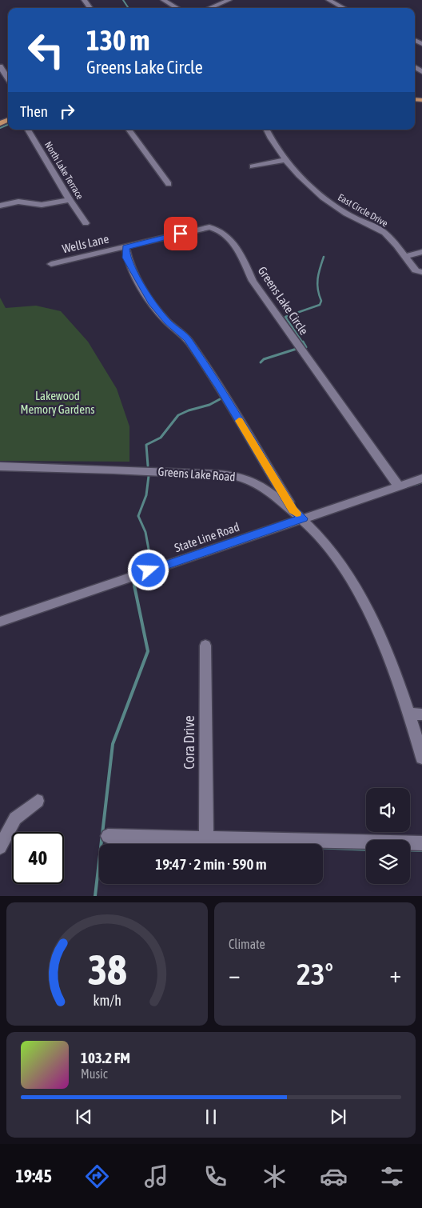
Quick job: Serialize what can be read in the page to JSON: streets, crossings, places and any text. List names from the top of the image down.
{
  "streets": {
    "street": [
      "North Lake Terrace",
      "East Circle Drive",
      "Wells Lane",
      "Greens Lake Circle",
      "Greens Lake Road",
      "State Line Road",
      "Cora Drive"
    ]
  },
  "crossings": [
    ["Wells Lane", "Greens Lake Circle"],
    ["Greens Lake Circle", "State Line Road"],
    ["Greens Lake Road", "State Line Road"]
  ],
  "parks": ["Lakewood Memory Gardens"],
  "page": {
    "turn": ["130 m", "Greens Lake Circle"],
    "then": "Then",
    "limit": "40",
    "trip": "19:47 · 2 min · 590 m",
    "tile": "Climate",
    "heat": ["−", "23°", "+"],
    "song": ["103.2 FM", "Music"],
    "tabs": "19:45",
    "gauge": ["38", "km/h"]
  }
}
